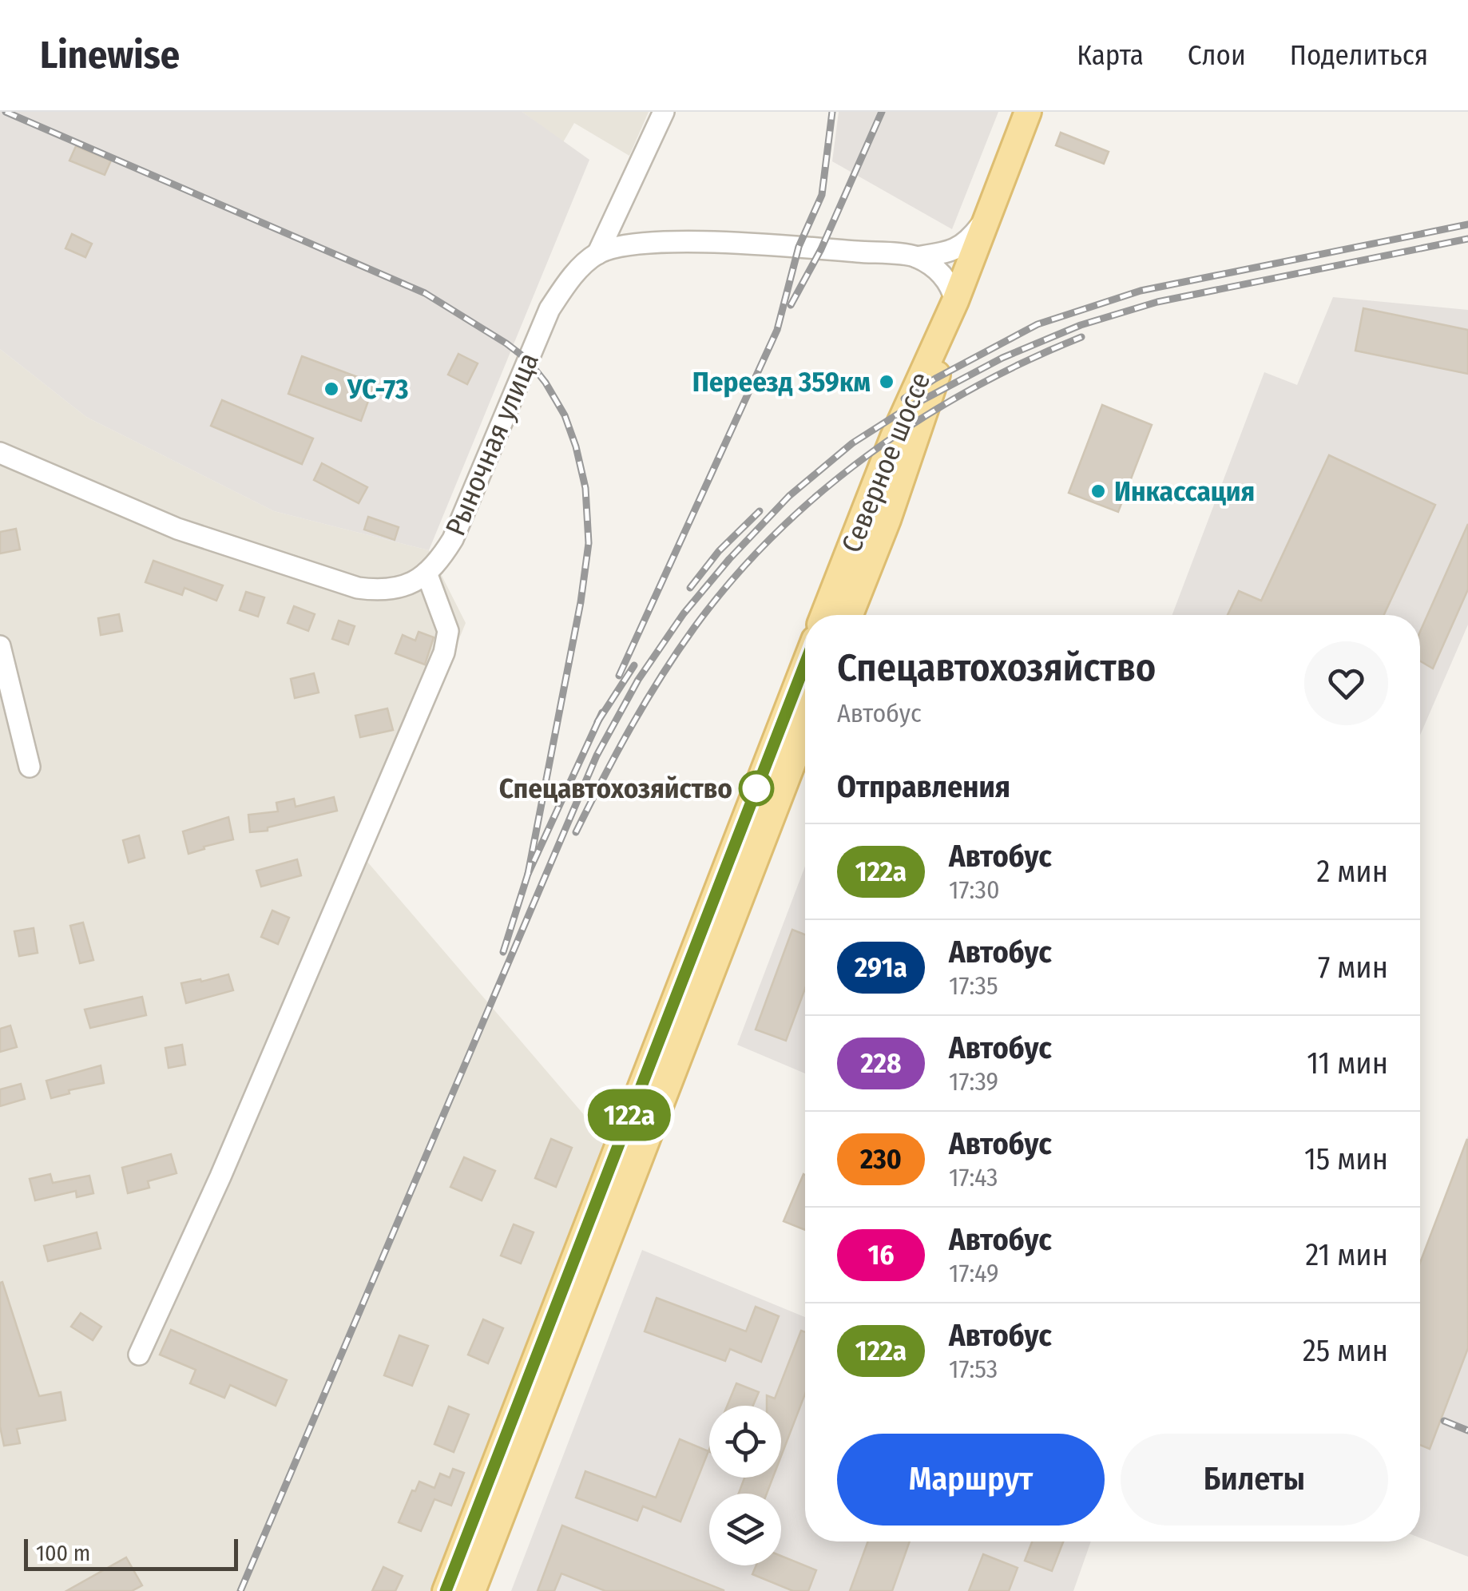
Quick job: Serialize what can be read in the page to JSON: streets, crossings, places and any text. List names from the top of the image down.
{
  "streets": {
    "main road": ["Северное шоссе"],
    "street": ["Рыночная улица"]
  },
  "places": [
    "Переезд 359км",
    "УС-73",
    "Инкассация",
    "Спецавтохозяйство"
  ],
  "lines": ["bus line 122а"],
  "scale_bar": "100 m",
  "page": {
    "header": "Linewise",
    "nav": ["Карта", "Слои", "Поделиться"],
    "on_map": "122а",
    "heading": [
      ["Спецавтохозяйство", "Автобус"],
      "Отправления"
    ],
    "list": [
      {
        "mark": "122а",
        "name": "Автобус",
        "note": "17:30",
        "value": "2 мин"
      },
      {
        "mark": "291а",
        "name": "Автобус",
        "note": "17:35",
        "value": "7 мин"
      },
      {
        "mark": "228",
        "name": "Автобус",
        "note": "17:39",
        "value": "11 мин"
      },
      {
        "mark": "230",
        "name": "Автобус",
        "note": "17:43",
        "value": "15 мин"
      },
      {
        "mark": "16",
        "name": "Автобус",
        "note": "17:49",
        "value": "21 мин"
      },
      {
        "mark": "122а",
        "name": "Автобус",
        "note": "17:53",
        "value": "25 мин"
      }
    ],
    "buttons": ["Маршрут", "Билеты"],
    "scale": "100 m"
  }
}
